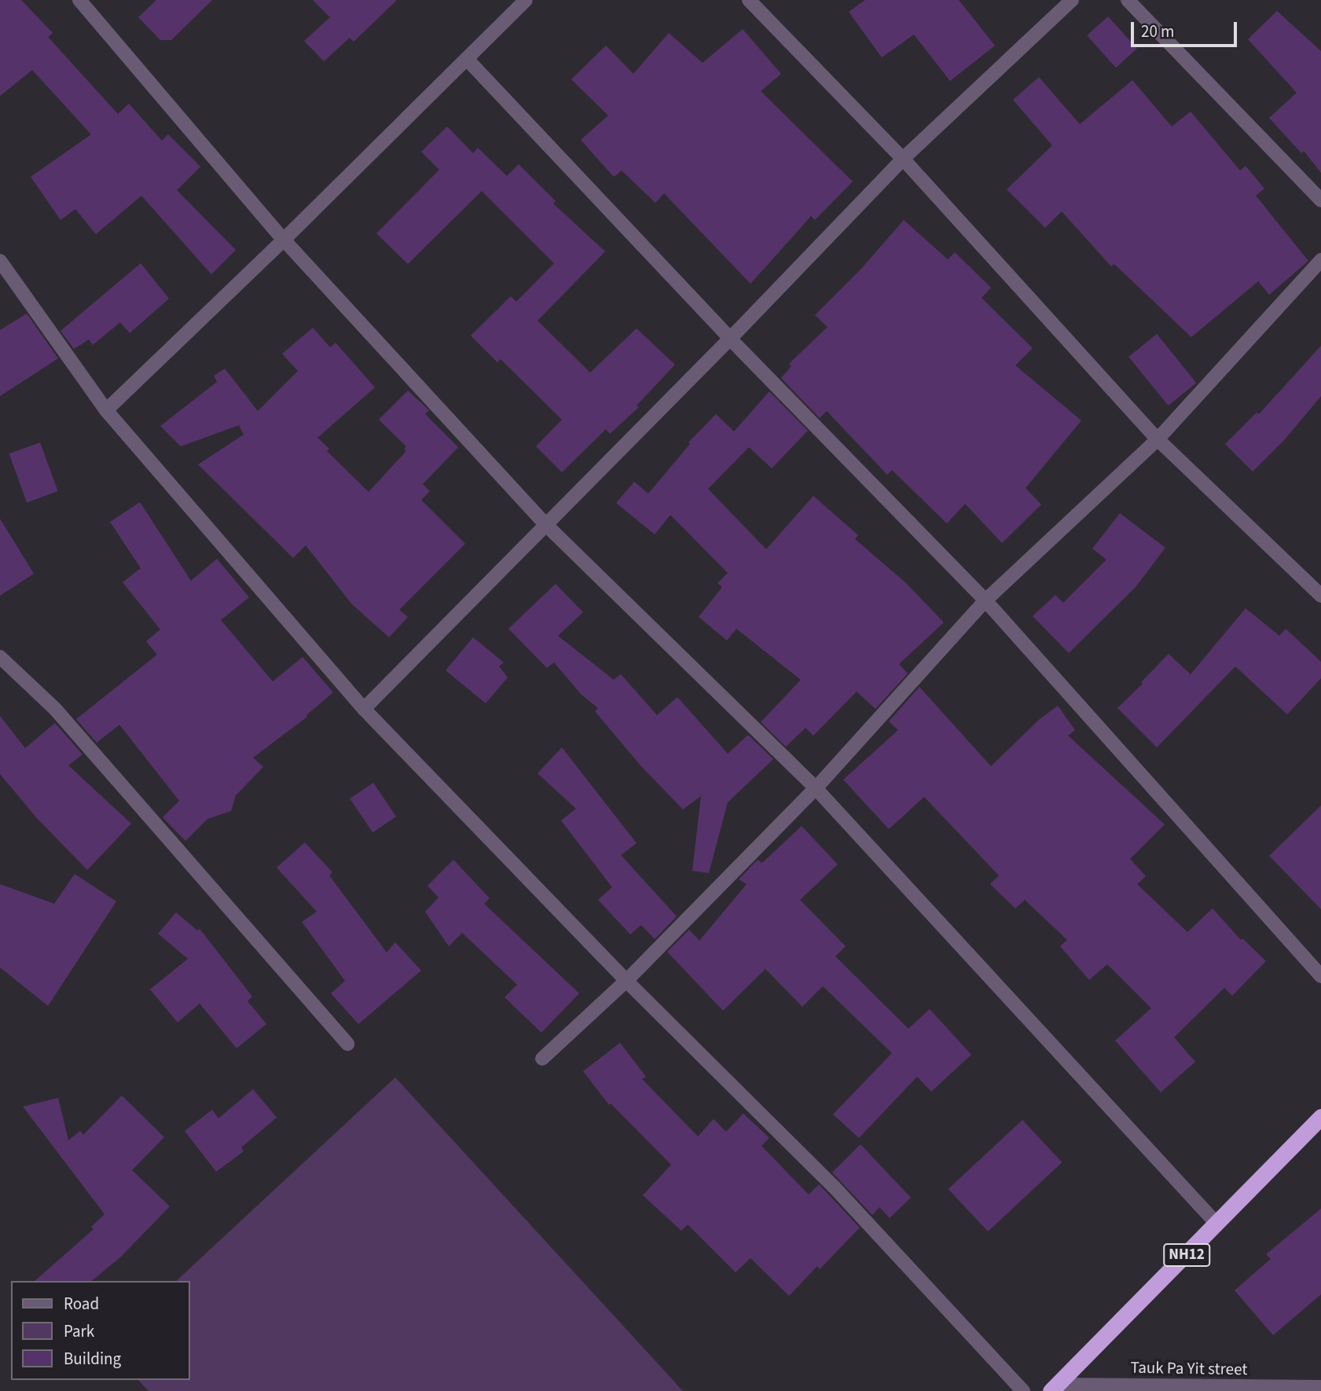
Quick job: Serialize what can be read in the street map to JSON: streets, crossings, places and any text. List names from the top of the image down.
{
  "streets": {
    "highway": ["NH12"],
    "street": ["Tauk Pa Yit street"]
  },
  "crossings": [
    ["NH12", "Tauk Pa Yit street"]
  ],
  "legend": ["Road", "Park", "Building"],
  "scale_bar": "20 m"
}
